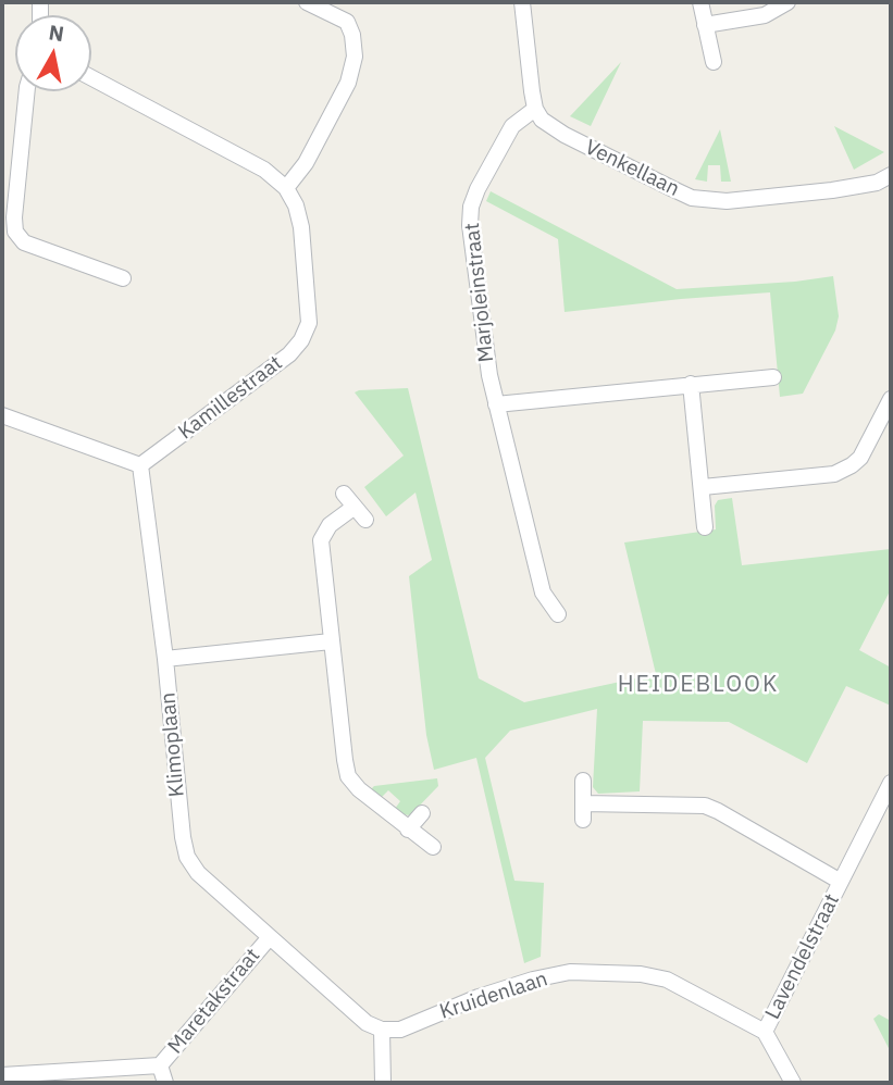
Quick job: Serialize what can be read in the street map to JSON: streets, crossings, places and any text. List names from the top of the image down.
{
  "streets": {
    "street": [
      "Venkellaan",
      "Marjoleinstraat",
      "Kamillestraat",
      "Klimoplaan",
      "Lavendelstraat",
      "Kruidenlaan",
      "Maretakstraat"
    ]
  },
  "crossings": [
    ["Venkellaan", "Marjoleinstraat"],
    ["Kamillestraat", "Klimoplaan"],
    ["Klimoplaan", "Kruidenlaan"],
    ["Klimoplaan", "Maretakstraat"],
    ["Lavendelstraat", "Kruidenlaan"]
  ],
  "districts": ["HEIDEBLOOK"],
  "north": "top"
}
